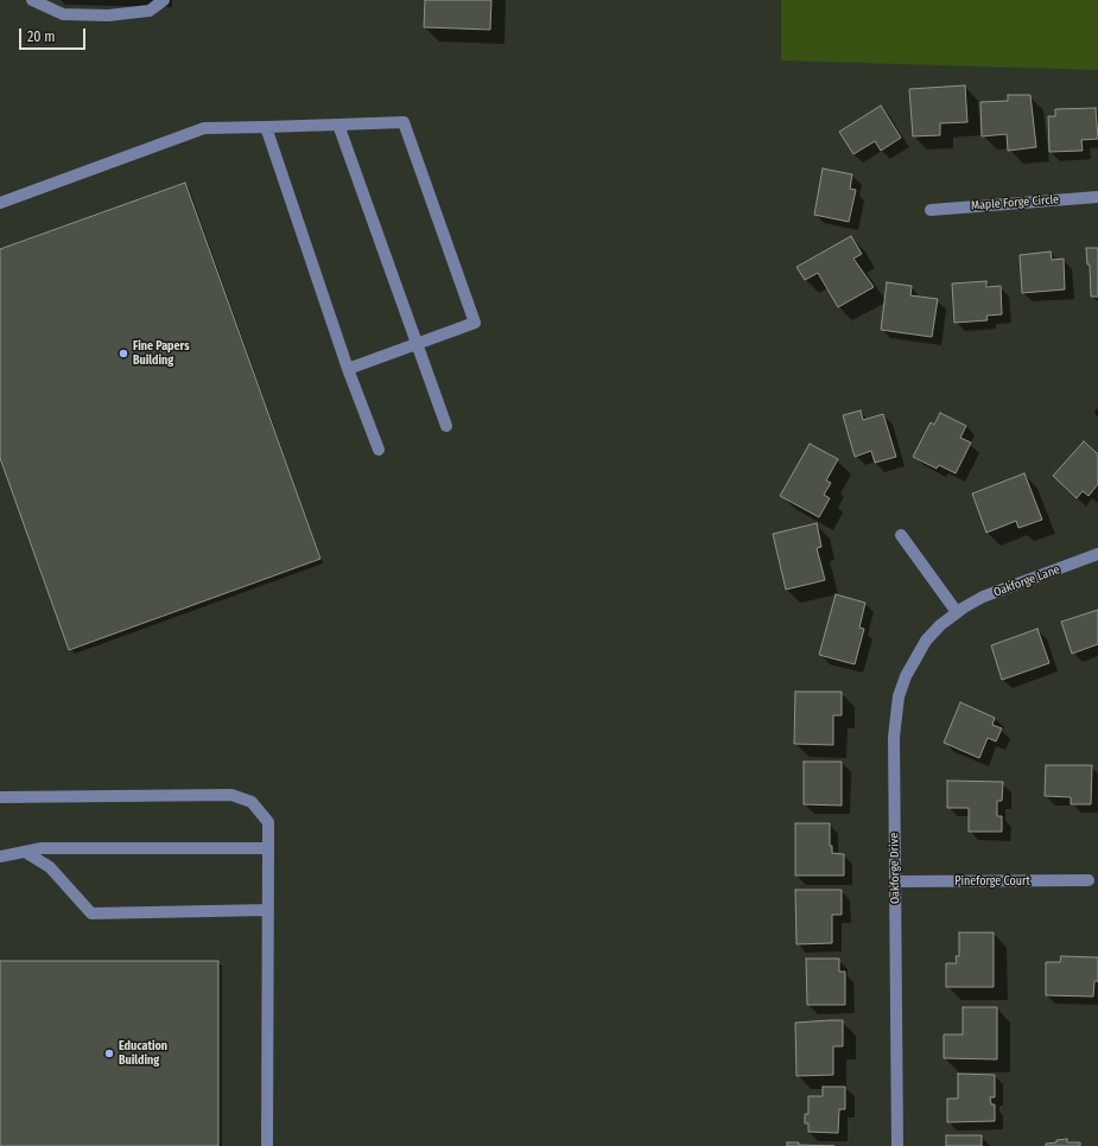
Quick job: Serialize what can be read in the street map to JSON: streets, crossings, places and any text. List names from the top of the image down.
{
  "streets": {
    "street": [
      "Maple Forge Circle",
      "Oakforge Lane",
      "Oakforge Drive",
      "Pineforge Court"
    ]
  },
  "crossings": [
    ["Oakforge Lane", "Oakforge Drive"],
    ["Oakforge Drive", "Pineforge Court"]
  ],
  "places": ["Fine Papers Building", "Education Building"],
  "scale_bar": "20 m"
}
